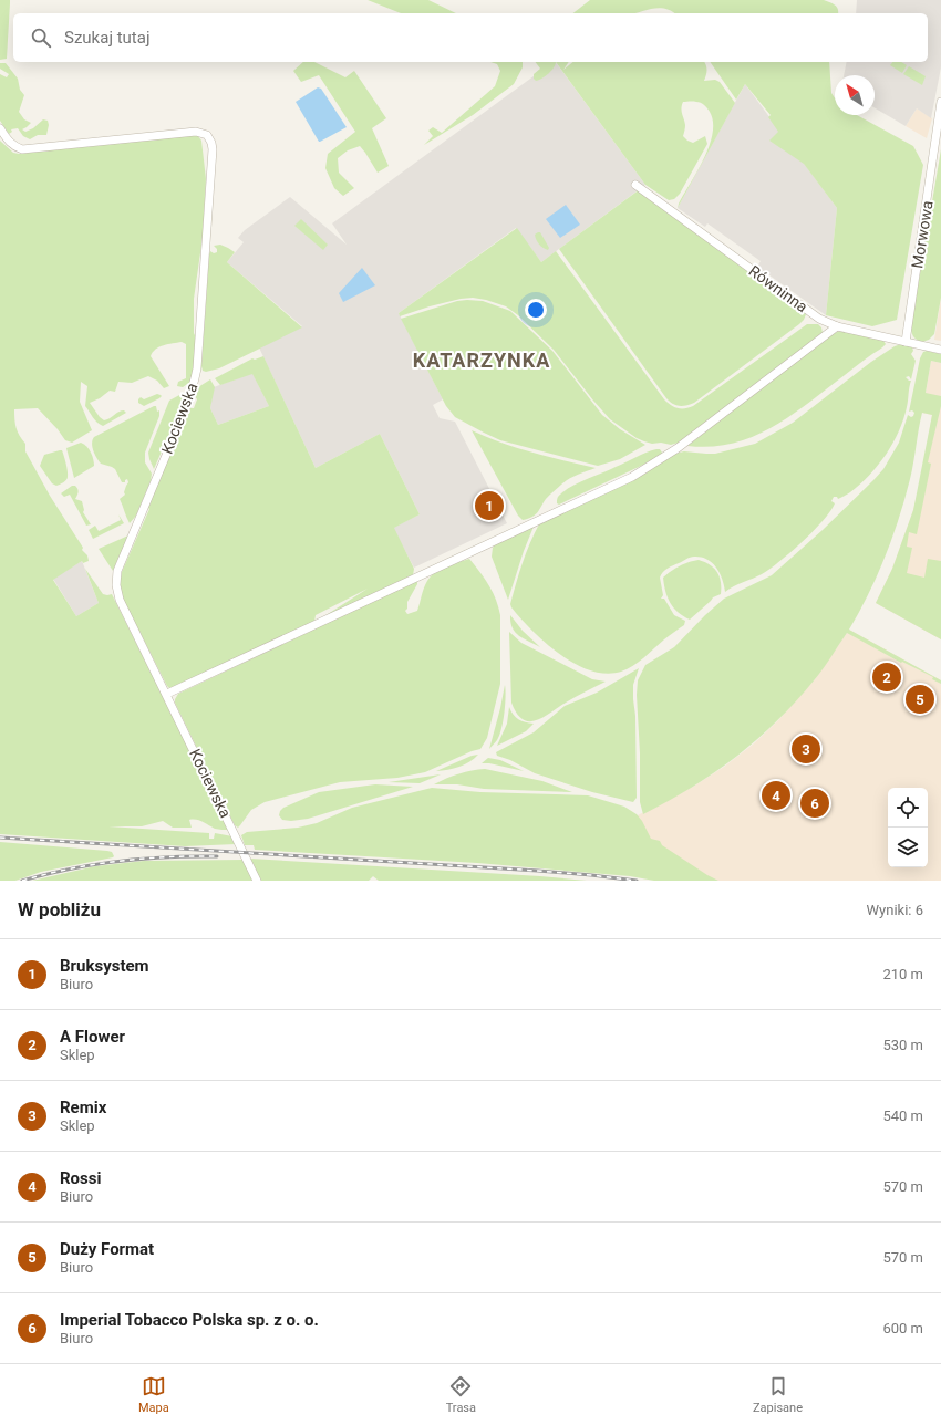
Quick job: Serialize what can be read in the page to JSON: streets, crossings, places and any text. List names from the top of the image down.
{
  "streets": {
    "street": ["Morwowa", "Równinna", "Kociewska"]
  },
  "crossings": [
    ["Morwowa", "Równinna"]
  ],
  "districts": ["KATARZYNKA"],
  "north": "top left",
  "page": {
    "search": "Szukaj tutaj",
    "pins": [
      "1",
      "2",
      "5",
      "3",
      "4",
      "6"
    ],
    "heading": ["W pobliżu", "Wyniki: 6"],
    "list": [
      {
        "mark": "1",
        "name": "Bruksystem",
        "note": "Biuro",
        "value": "210 m"
      },
      {
        "mark": "2",
        "name": "A Flower",
        "note": "Sklep",
        "value": "530 m"
      },
      {
        "mark": "3",
        "name": "Remix",
        "note": "Sklep",
        "value": "540 m"
      },
      {
        "mark": "4",
        "name": "Rossi",
        "note": "Biuro",
        "value": "570 m"
      },
      {
        "mark": "5",
        "name": "Duży Format",
        "note": "Biuro",
        "value": "570 m"
      },
      {
        "mark": "6",
        "name": "Imperial Tobacco Polska sp. z o. o.",
        "note": "Biuro",
        "value": "600 m"
      }
    ],
    "nav": ["Mapa", "Trasa", "Zapisane"]
  }
}
